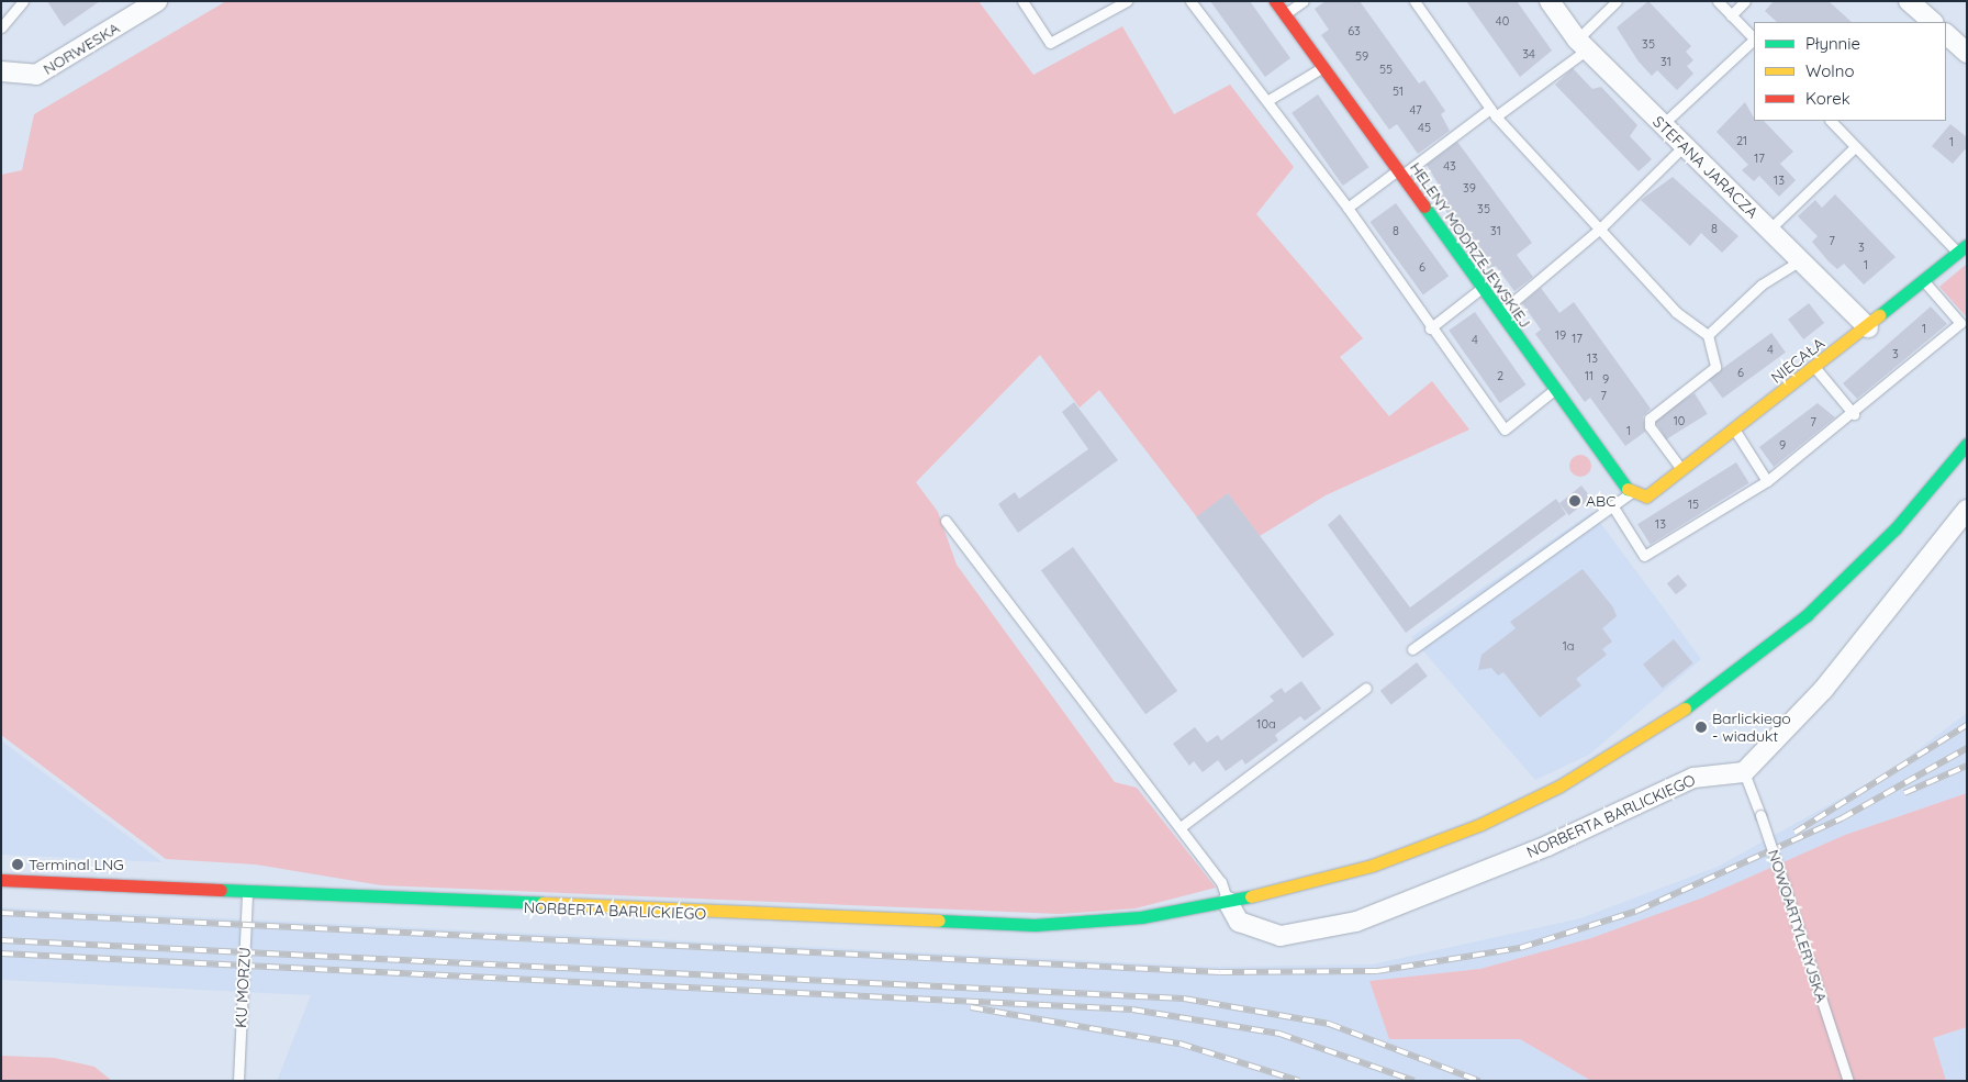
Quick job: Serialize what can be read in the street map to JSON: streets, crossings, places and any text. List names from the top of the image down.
{
  "streets": {
    "street": [
      "NORWESKA",
      "STEFANA JARACZA",
      "HELENY MODRZEJEWSKIEJ",
      "NIECAŁA",
      "NORBERTA BARLICKIEGO"
    ],
    "lane": ["NOWOARTYLERYJSKA", "KU MORZU"]
  },
  "crossings": [
    ["STEFANA JARACZA", "NIECAŁA"],
    ["HELENY MODRZEJEWSKIEJ", "NIECAŁA"],
    ["NORBERTA BARLICKIEGO", "NOWOARTYLERYJSKA"],
    ["NORBERTA BARLICKIEGO", "KU MORZU"]
  ],
  "places": ["ABC", "Barlickiego - wiadukt", "Terminal LNG"],
  "house_numbers": [
    "40",
    "63",
    "35",
    "34",
    "59",
    "31",
    "55",
    "51",
    "47",
    "45",
    "21",
    "1",
    "17",
    "43",
    "13",
    "39",
    "35",
    "8",
    "8",
    "31",
    "7",
    "3",
    "1",
    "6",
    "1",
    "19",
    "17",
    "4",
    "4",
    "3",
    "13",
    "6",
    "2",
    "11",
    "9",
    "7",
    "10",
    "7",
    "1",
    "9",
    "15",
    "13",
    "1a",
    "10a"
  ],
  "legend": ["Płynnie", "Wolno", "Korek"]
}
